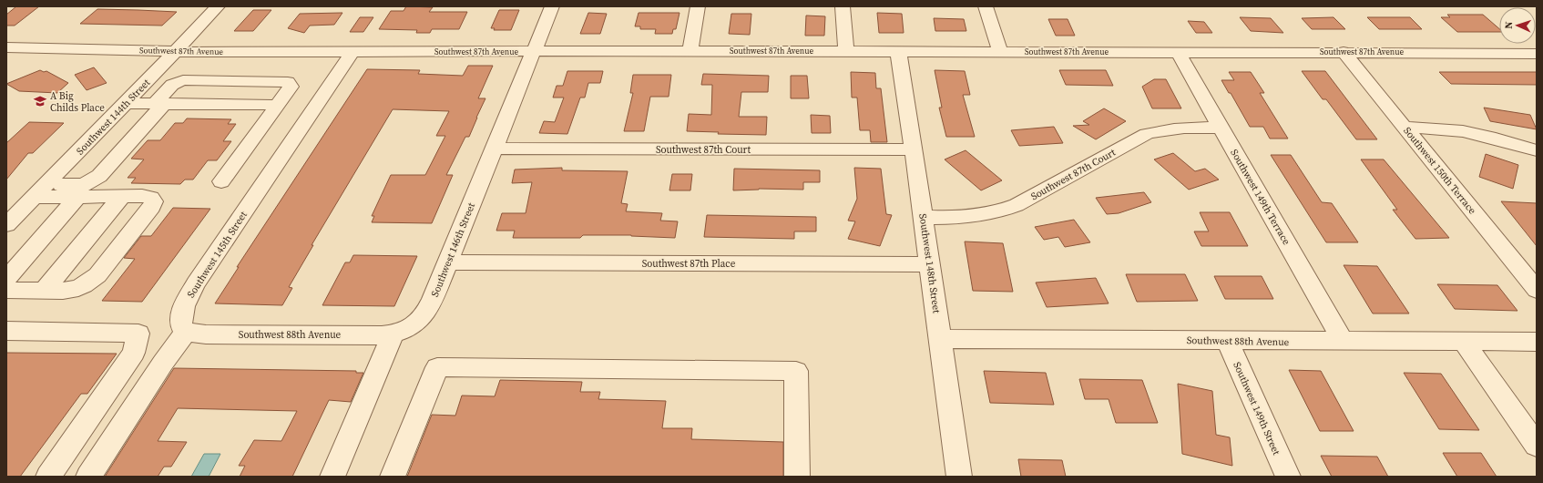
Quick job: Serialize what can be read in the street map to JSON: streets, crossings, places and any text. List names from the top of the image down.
{
  "streets": {
    "street": [
      "Southwest 87th Avenue",
      "Southwest 144th Street",
      "Southwest 87th Court",
      "Southwest 150th Terrace",
      "Southwest 149th Terrace",
      "Southwest 146th Street",
      "Southwest 145th Street",
      "Southwest 87th Place",
      "Southwest 148th Street",
      "Southwest 88th Avenue",
      "Southwest 149th Street"
    ]
  },
  "crossings": [
    ["Southwest 87th Avenue", "Southwest 144th Street"],
    ["Southwest 87th Avenue", "Southwest 150th Terrace"],
    ["Southwest 87th Avenue", "Southwest 149th Terrace"],
    ["Southwest 87th Avenue", "Southwest 146th Street"],
    ["Southwest 87th Avenue", "Southwest 145th Street"],
    ["Southwest 87th Avenue", "Southwest 148th Street"],
    ["Southwest 87th Court", "Southwest 149th Terrace"],
    ["Southwest 87th Court", "Southwest 146th Street"],
    ["Southwest 87th Court", "Southwest 148th Street"],
    ["Southwest 149th Terrace", "Southwest 88th Avenue"],
    ["Southwest 146th Street", "Southwest 87th Place"],
    ["Southwest 146th Street", "Southwest 88th Avenue"],
    ["Southwest 145th Street", "Southwest 88th Avenue"],
    ["Southwest 87th Place", "Southwest 148th Street"],
    ["Southwest 148th Street", "Southwest 88th Avenue"],
    ["Southwest 88th Avenue", "Southwest 149th Street"]
  ],
  "places": {
    "school or university": ["A Big Childs Place"]
  },
  "north": "left"
}
